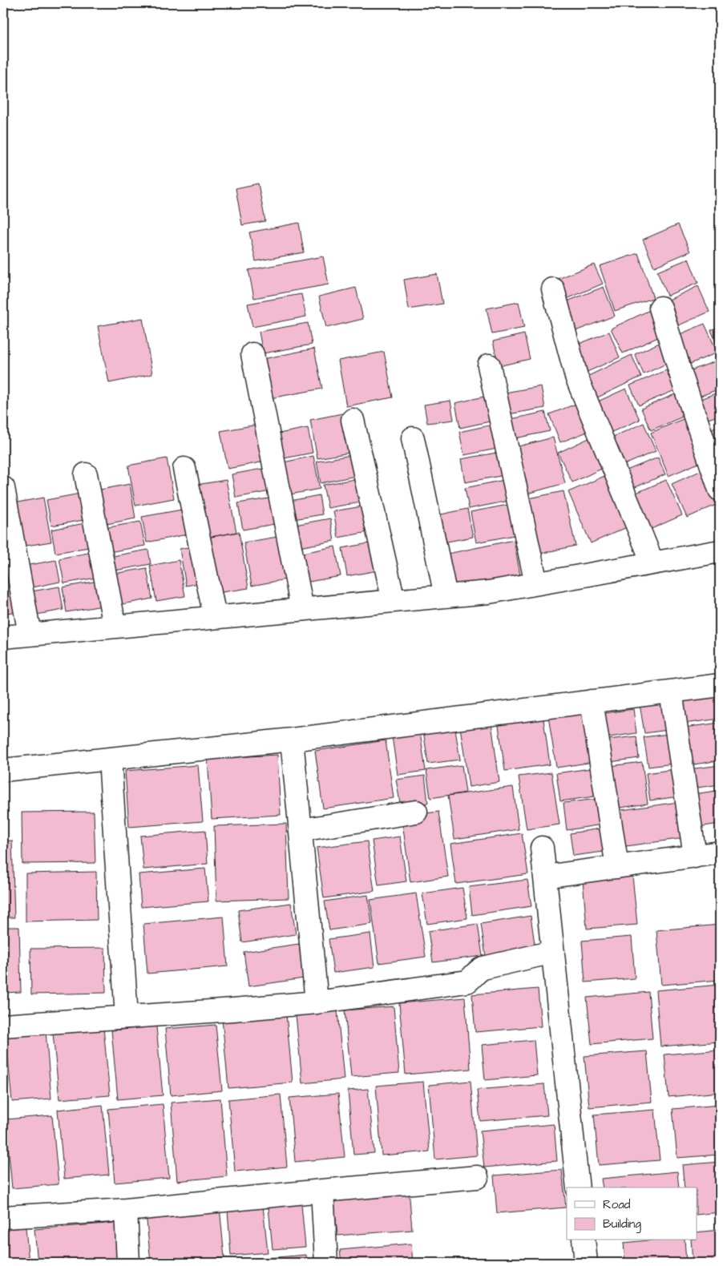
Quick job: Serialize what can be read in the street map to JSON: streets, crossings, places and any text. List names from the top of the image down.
{
  "legend": ["Road", "Building"]
}
